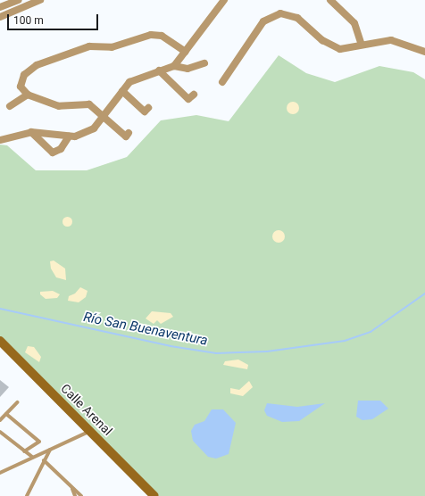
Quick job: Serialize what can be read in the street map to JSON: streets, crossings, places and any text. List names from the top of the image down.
{
  "streets": {
    "street": ["Calle Arenal"]
  },
  "water": ["Río San Buenaventura"],
  "scale_bar": "100 m"
}
